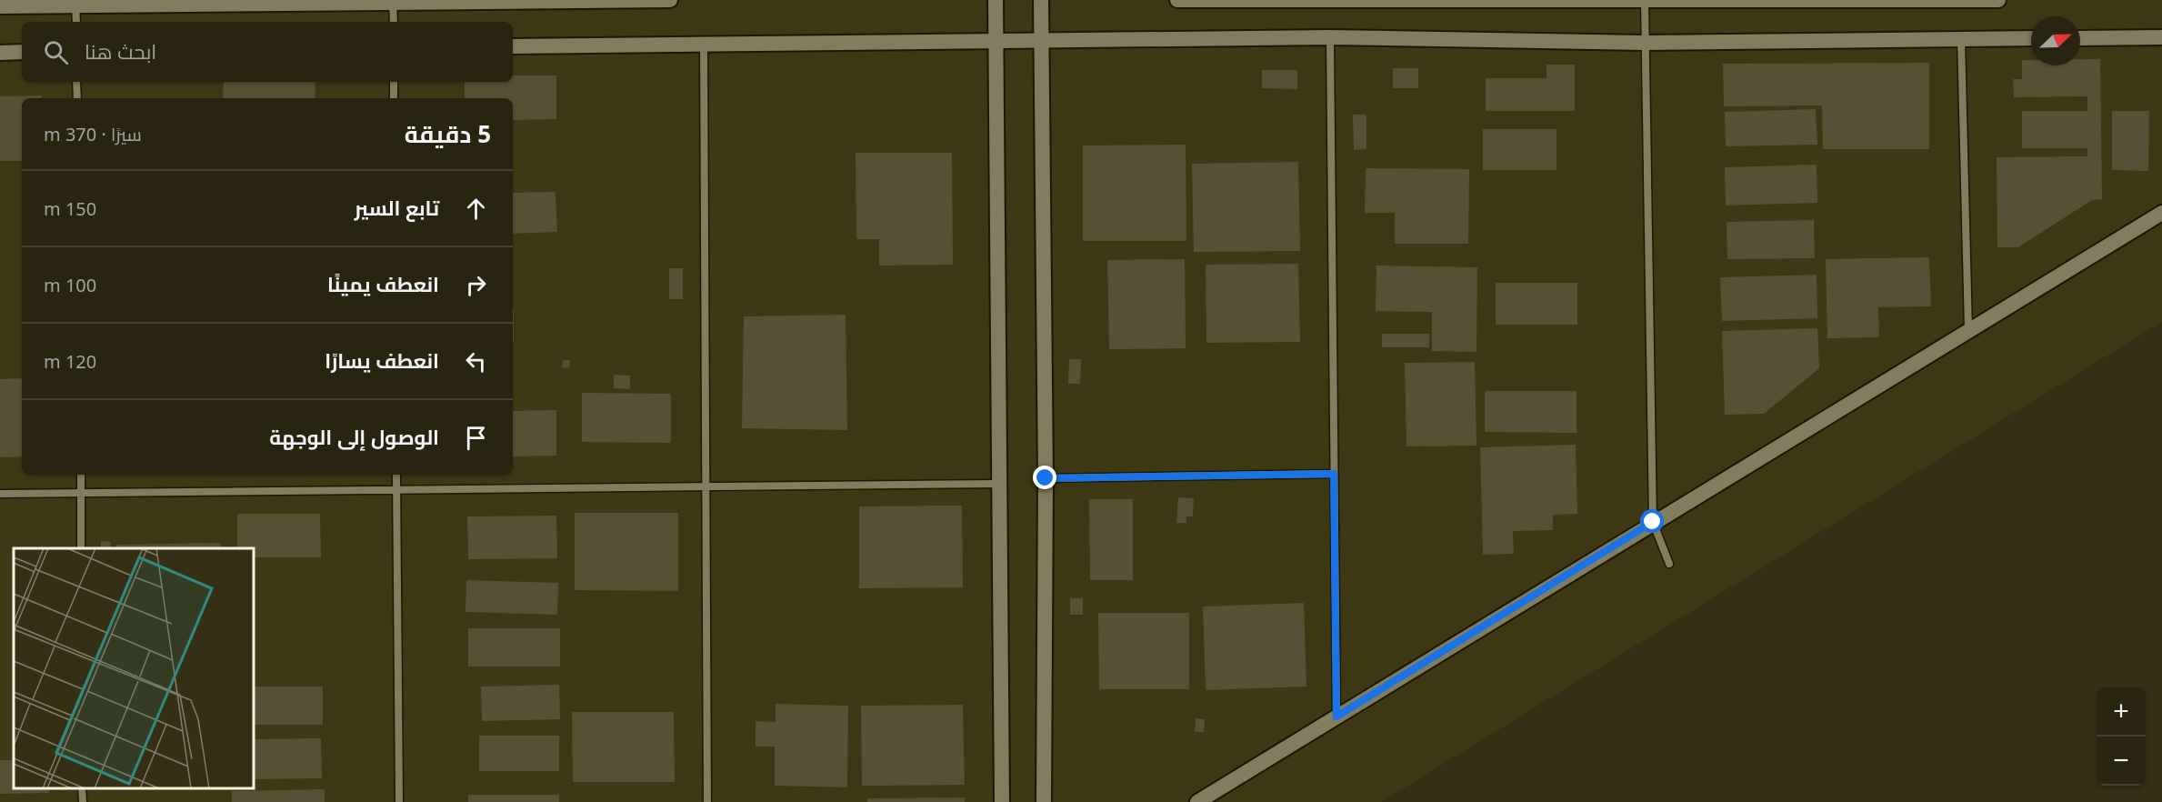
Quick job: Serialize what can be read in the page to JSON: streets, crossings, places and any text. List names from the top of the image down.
{
  "north": "top right",
  "page": {
    "search": "ابحث هنا",
    "heading": ["5 دقيقة", "سيرًا · 370 m"],
    "list": [
      ["تابع السير", "150 m"],
      ["انعطف يمينًا", "100 m"],
      ["انعطف يسارًا", "120 m"],
      "الوصول إلى الوجهة"
    ],
    "map_buttons": ["+", "−"]
  }
}
